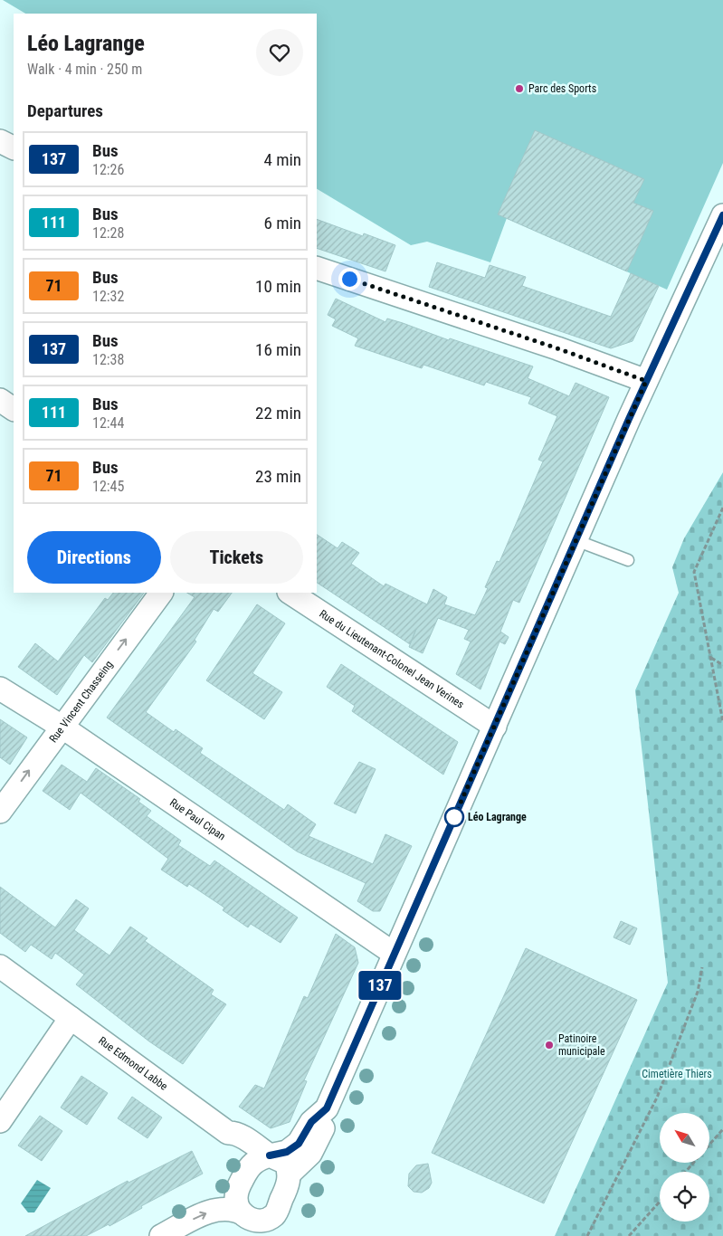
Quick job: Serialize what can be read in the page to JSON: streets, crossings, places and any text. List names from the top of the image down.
{
  "streets": {
    "street": [
      "Rue du Lieutenant-Colonel Jean Verines",
      "Rue Vincent Chasseing",
      "Rue Paul Cipan",
      "Rue Edmond Labbe"
    ]
  },
  "crossings": [
    ["Rue Vincent Chasseing", "Rue Paul Cipan"]
  ],
  "one_way": ["Rue Vincent Chasseing"],
  "parks": ["Cimetière Thiers"],
  "places": ["Parc des Sports", "Léo Lagrange", "Patinoire municipale"],
  "lines": ["bus line 137"],
  "north": "top left",
  "page": {
    "on_map": "137",
    "heading": [
      ["Léo Lagrange", "Walk · 4 min · 250 m"],
      "Departures"
    ],
    "list": [
      {
        "mark": "137",
        "name": "Bus",
        "note": "12:26",
        "value": "4 min"
      },
      {
        "mark": "111",
        "name": "Bus",
        "note": "12:28",
        "value": "6 min"
      },
      {
        "mark": "71",
        "name": "Bus",
        "note": "12:32",
        "value": "10 min"
      },
      {
        "mark": "137",
        "name": "Bus",
        "note": "12:38",
        "value": "16 min"
      },
      {
        "mark": "111",
        "name": "Bus",
        "note": "12:44",
        "value": "22 min"
      },
      {
        "mark": "71",
        "name": "Bus",
        "note": "12:45",
        "value": "23 min"
      }
    ],
    "buttons": ["Directions", "Tickets"]
  }
}
